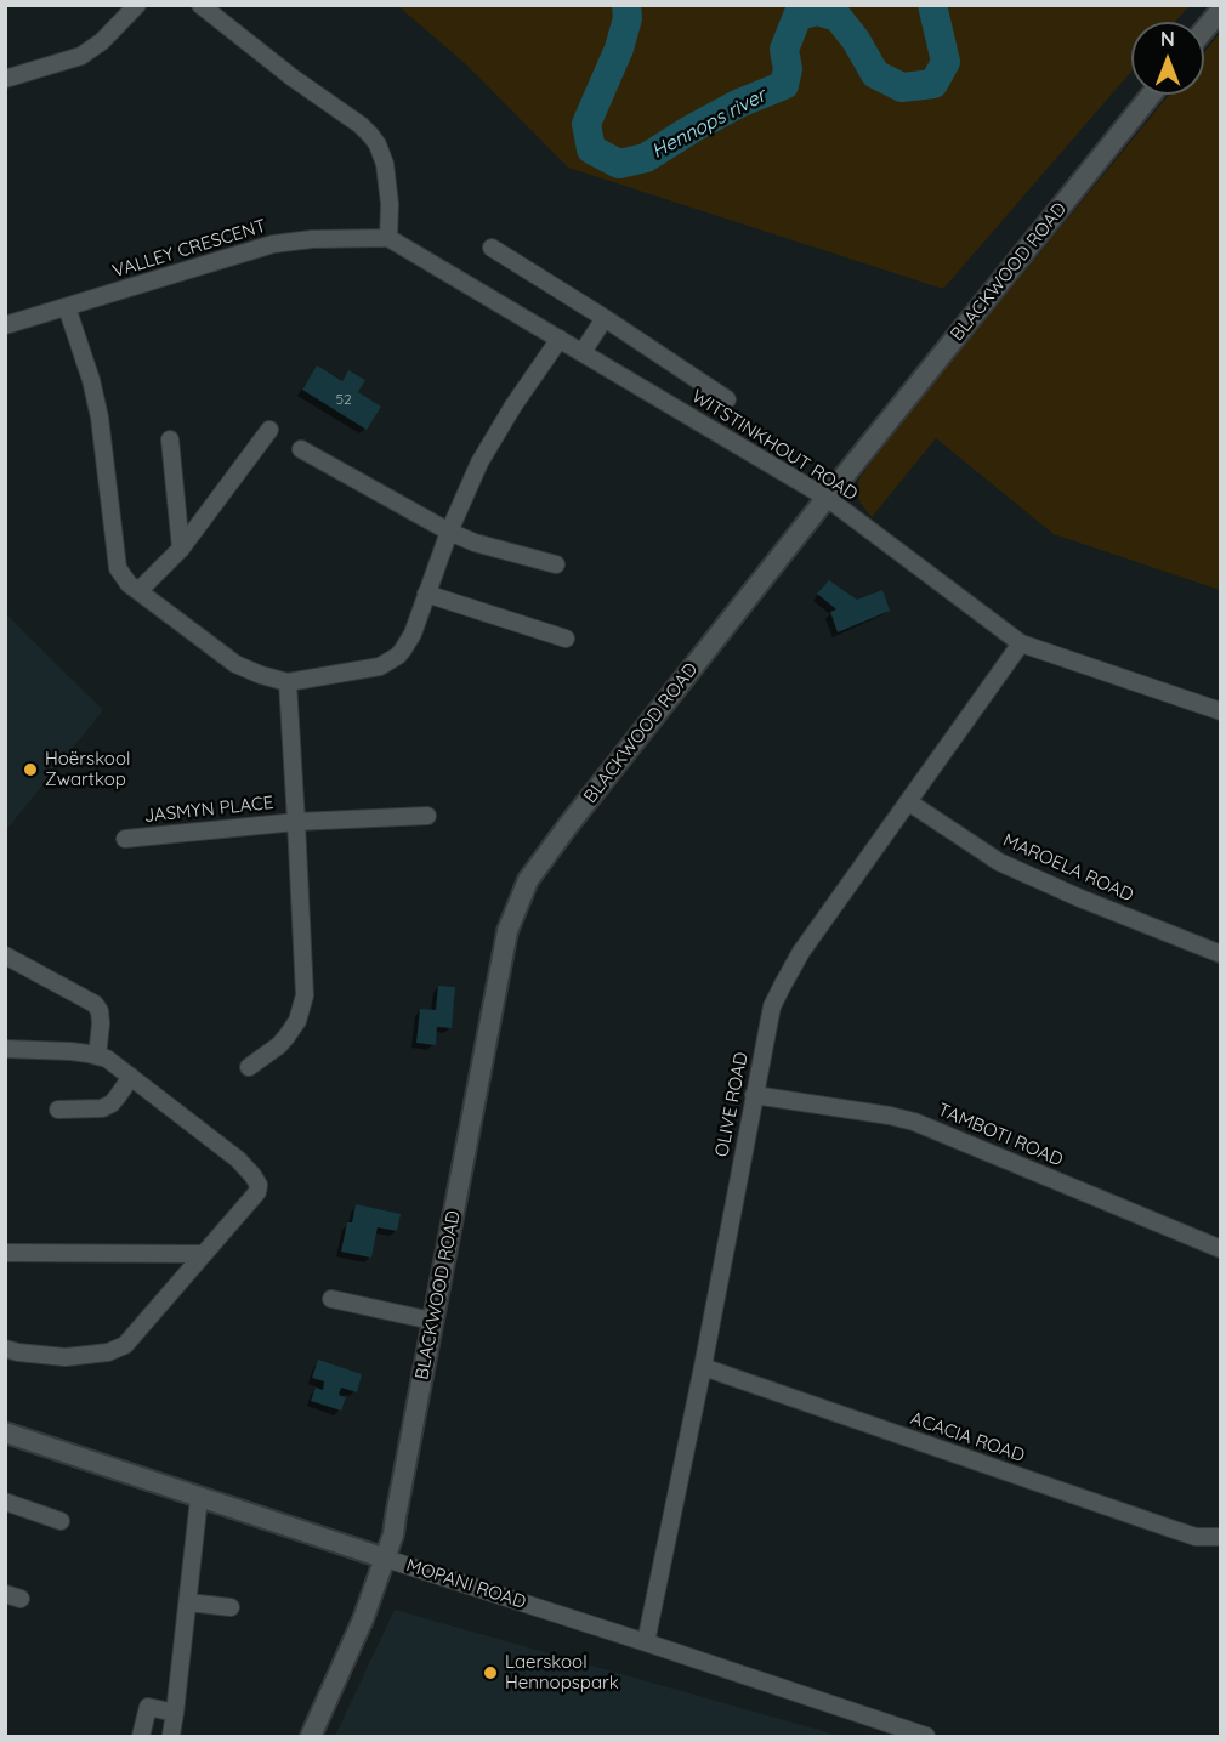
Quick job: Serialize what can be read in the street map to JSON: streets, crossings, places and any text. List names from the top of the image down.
{
  "streets": {
    "street": [
      "VALLEY CRESCENT",
      "BLACKWOOD ROAD",
      "WITSTINKHOUT ROAD",
      "JASMYN PLACE",
      "MAROELA ROAD",
      "OLIVE ROAD",
      "TAMBOTI ROAD",
      "ACACIA ROAD",
      "MOPANI ROAD"
    ]
  },
  "crossings": [
    ["VALLEY CRESCENT", "WITSTINKHOUT ROAD"],
    ["BLACKWOOD ROAD", "WITSTINKHOUT ROAD"],
    ["BLACKWOOD ROAD", "MOPANI ROAD"],
    ["WITSTINKHOUT ROAD", "OLIVE ROAD"],
    ["MAROELA ROAD", "OLIVE ROAD"],
    ["OLIVE ROAD", "TAMBOTI ROAD"],
    ["OLIVE ROAD", "ACACIA ROAD"],
    ["OLIVE ROAD", "MOPANI ROAD"]
  ],
  "water": ["Hennops river"],
  "places": ["Hoërskool Zwartkop", "Laerskool Hennopspark"],
  "house_numbers": ["52"],
  "north": "top"
}
